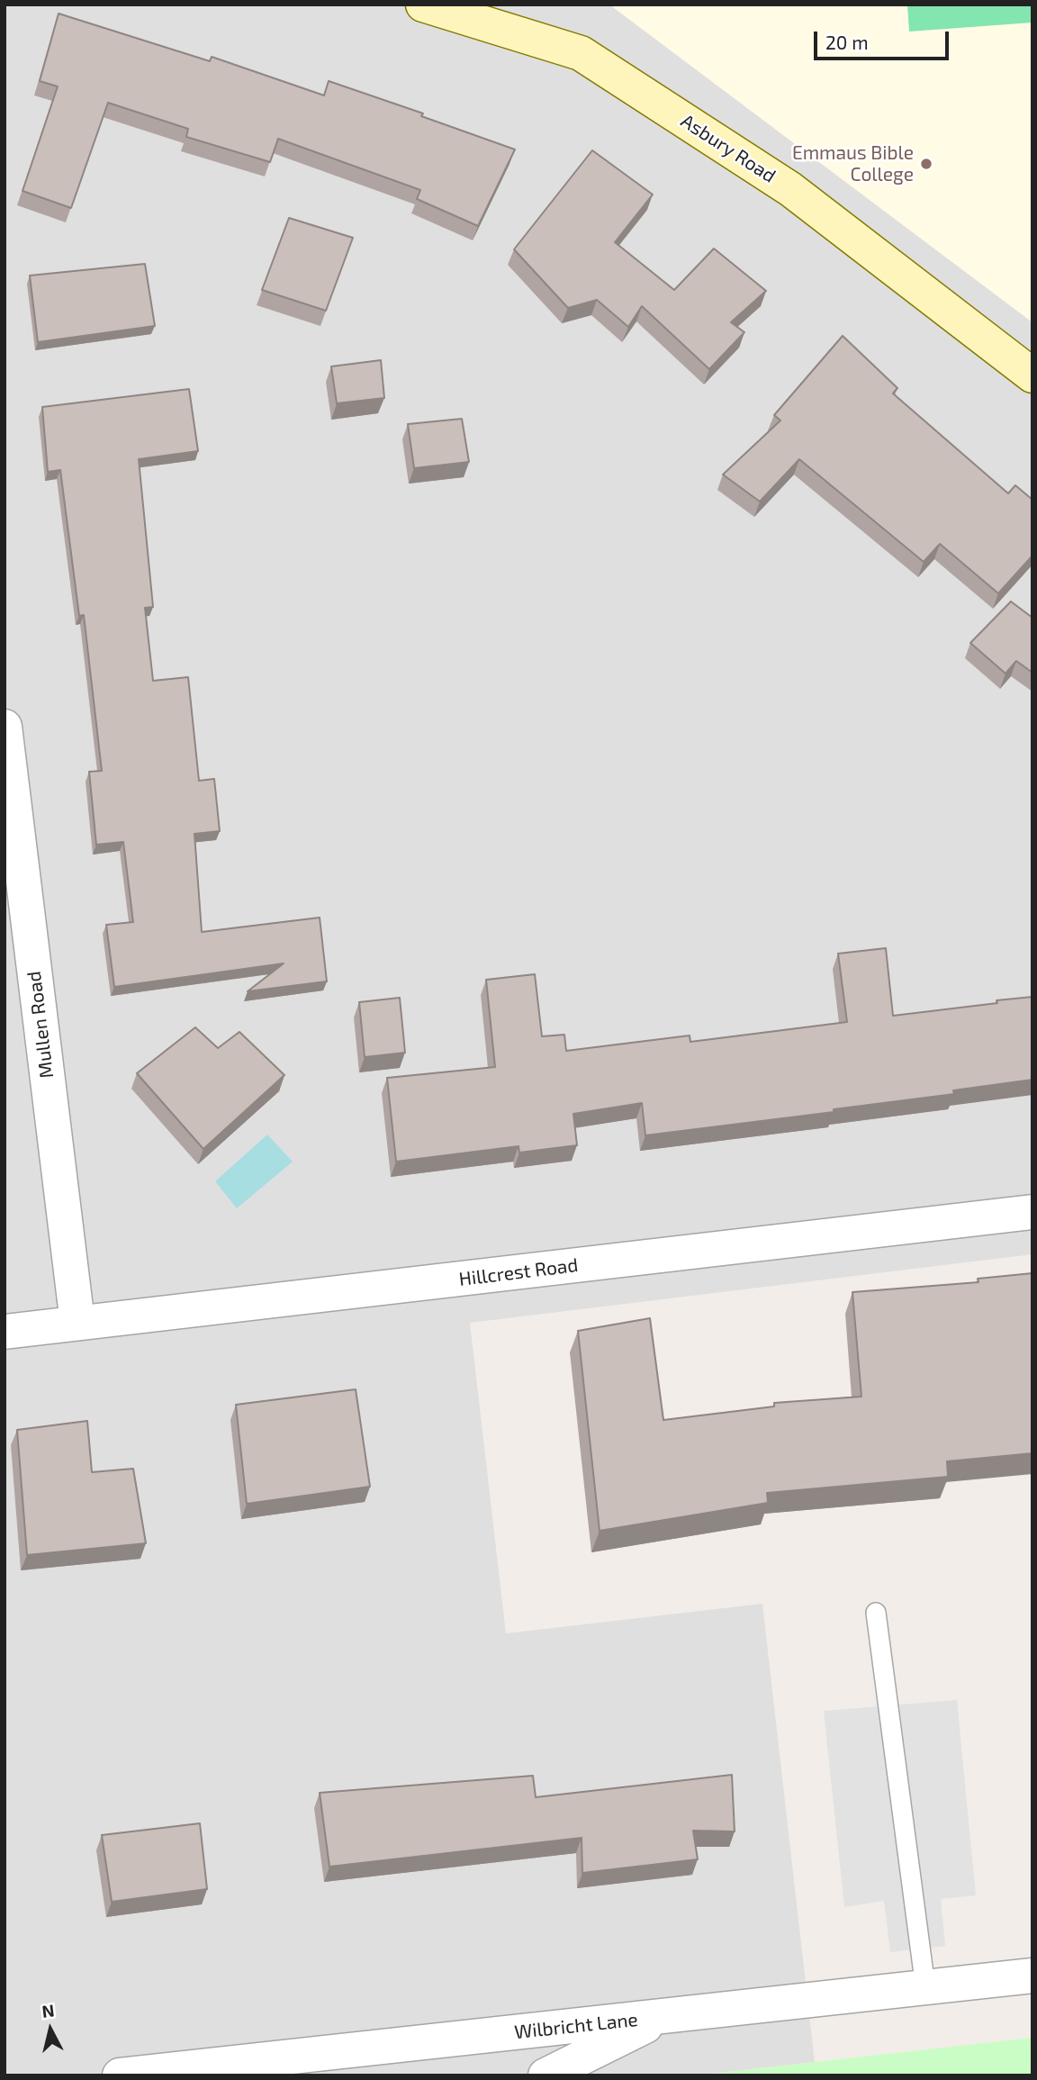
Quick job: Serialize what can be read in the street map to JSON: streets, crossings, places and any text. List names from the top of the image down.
{
  "streets": {
    "main road": ["Asbury Road"],
    "street": ["Mullen Road", "Hillcrest Road", "Wilbricht Lane"]
  },
  "crossings": [
    ["Mullen Road", "Hillcrest Road"]
  ],
  "places": ["Emmaus Bible College"],
  "scale_bar": "20 m",
  "north": "top"
}
